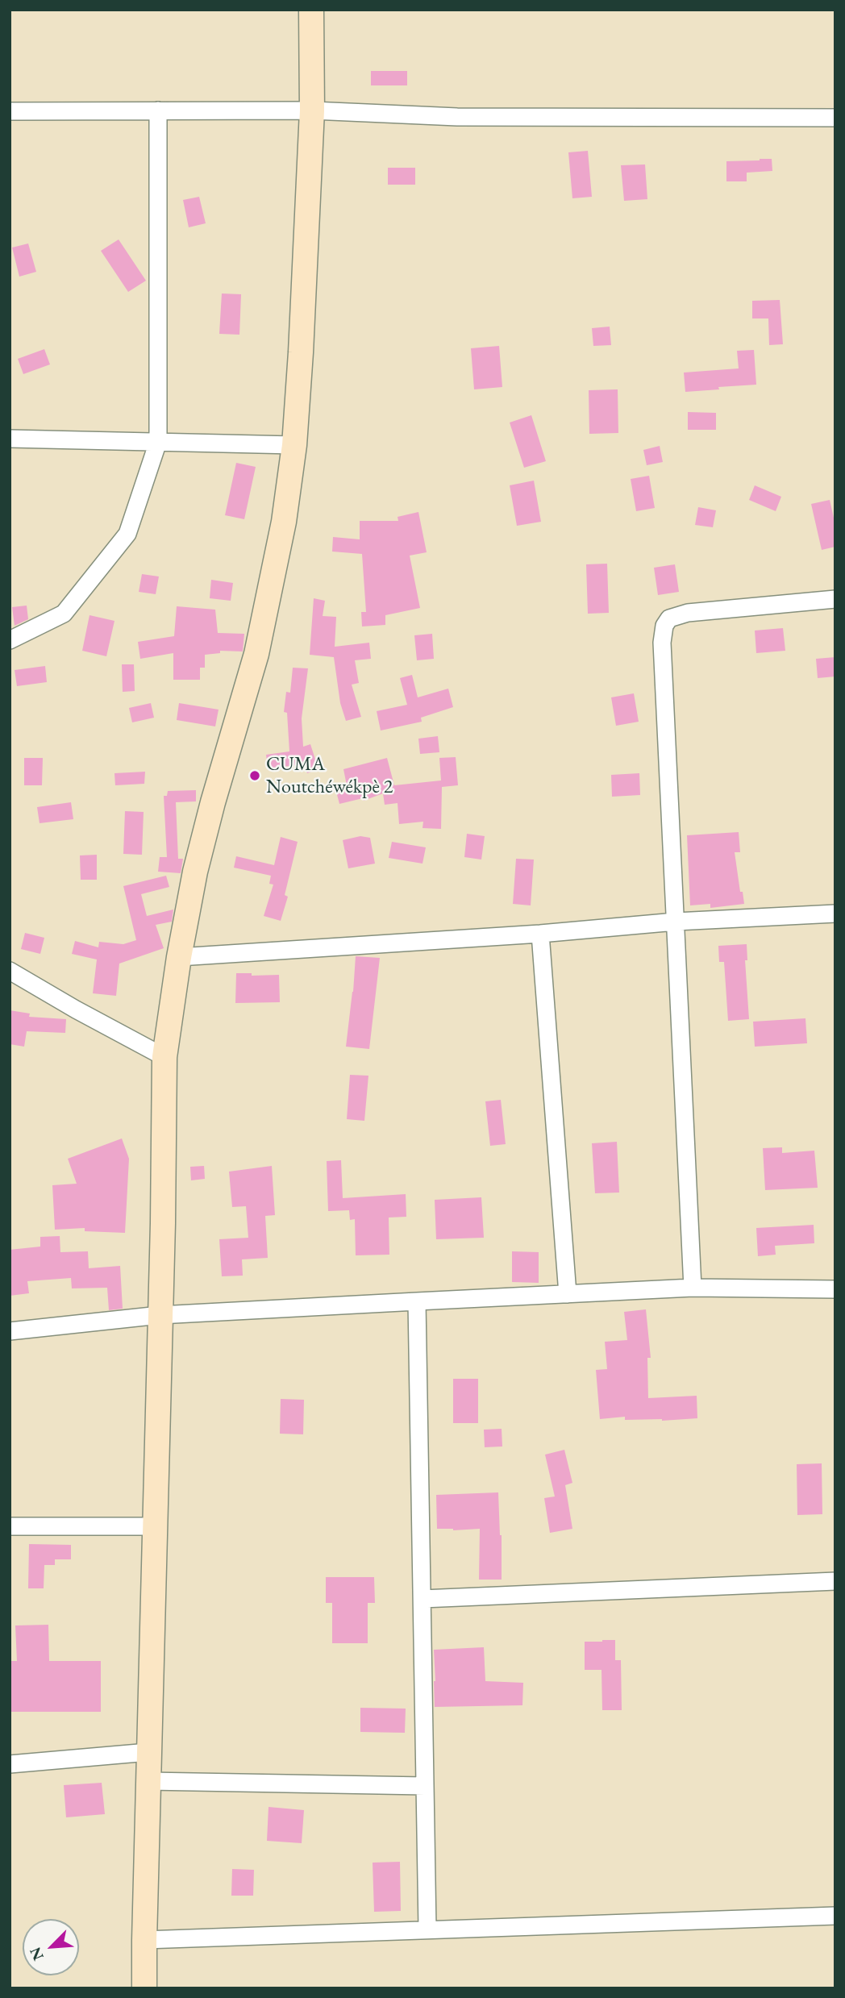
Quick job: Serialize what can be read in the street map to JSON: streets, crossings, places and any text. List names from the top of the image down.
{
  "places": ["CUMA Noutchéwékpè 2"],
  "north": "bottom left"
}
